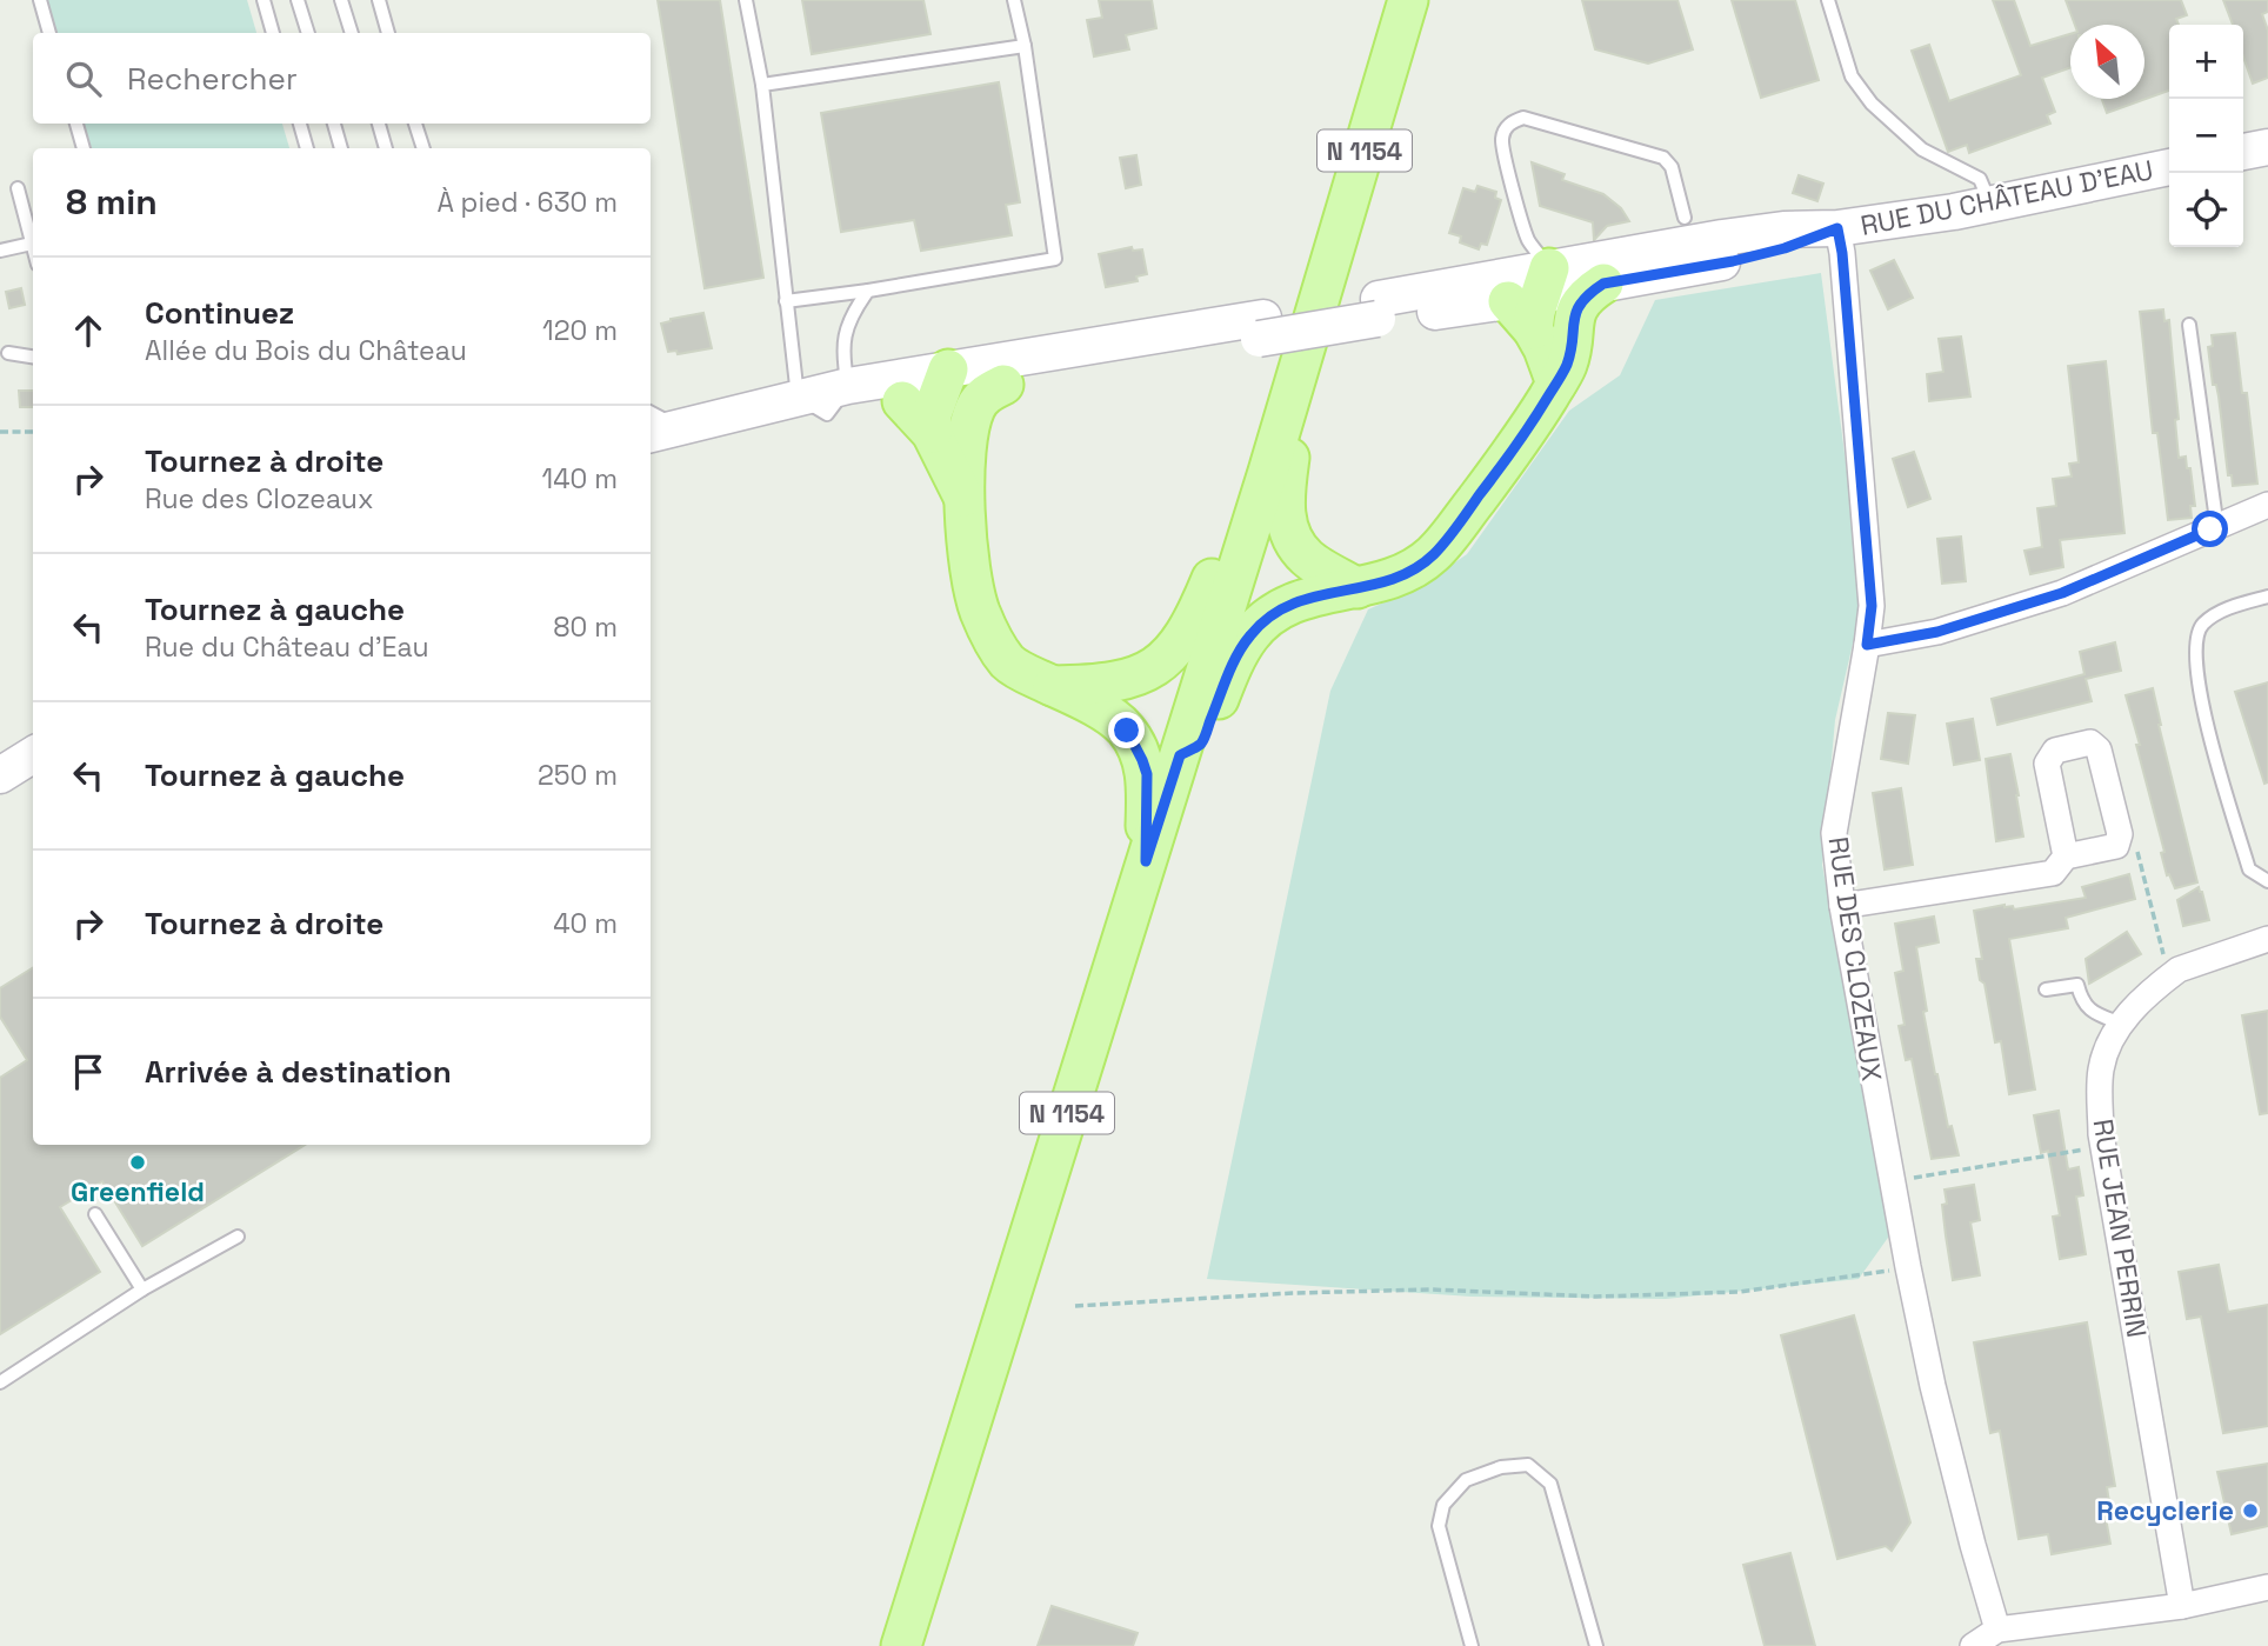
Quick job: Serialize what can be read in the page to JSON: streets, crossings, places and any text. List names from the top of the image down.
{
  "streets": {
    "main road": ["N 1154", "RUE DU CHÂTEAU D'EAU"],
    "street": ["RUE DES CLOZEAUX", "RUE JEAN PERRIN"]
  },
  "crossings": [
    ["RUE DU CHÂTEAU D'EAU", "RUE DES CLOZEAUX"]
  ],
  "places": ["Greenfield", "Recyclerie"],
  "north": "top left",
  "page": {
    "map_buttons": ["+", "−"],
    "search": "Rechercher",
    "heading": ["8 min", "À pied · 630 m"],
    "list": [
      ["Continuez", "Allée du Bois du Château", "120 m"],
      ["Tournez à droite", "Rue des Clozeaux", "140 m"],
      ["Tournez à gauche", "Rue du Château d'Eau", "80 m"],
      ["Tournez à gauche", "250 m"],
      ["Tournez à droite", "40 m"],
      "Arrivée à destination"
    ]
  }
}
